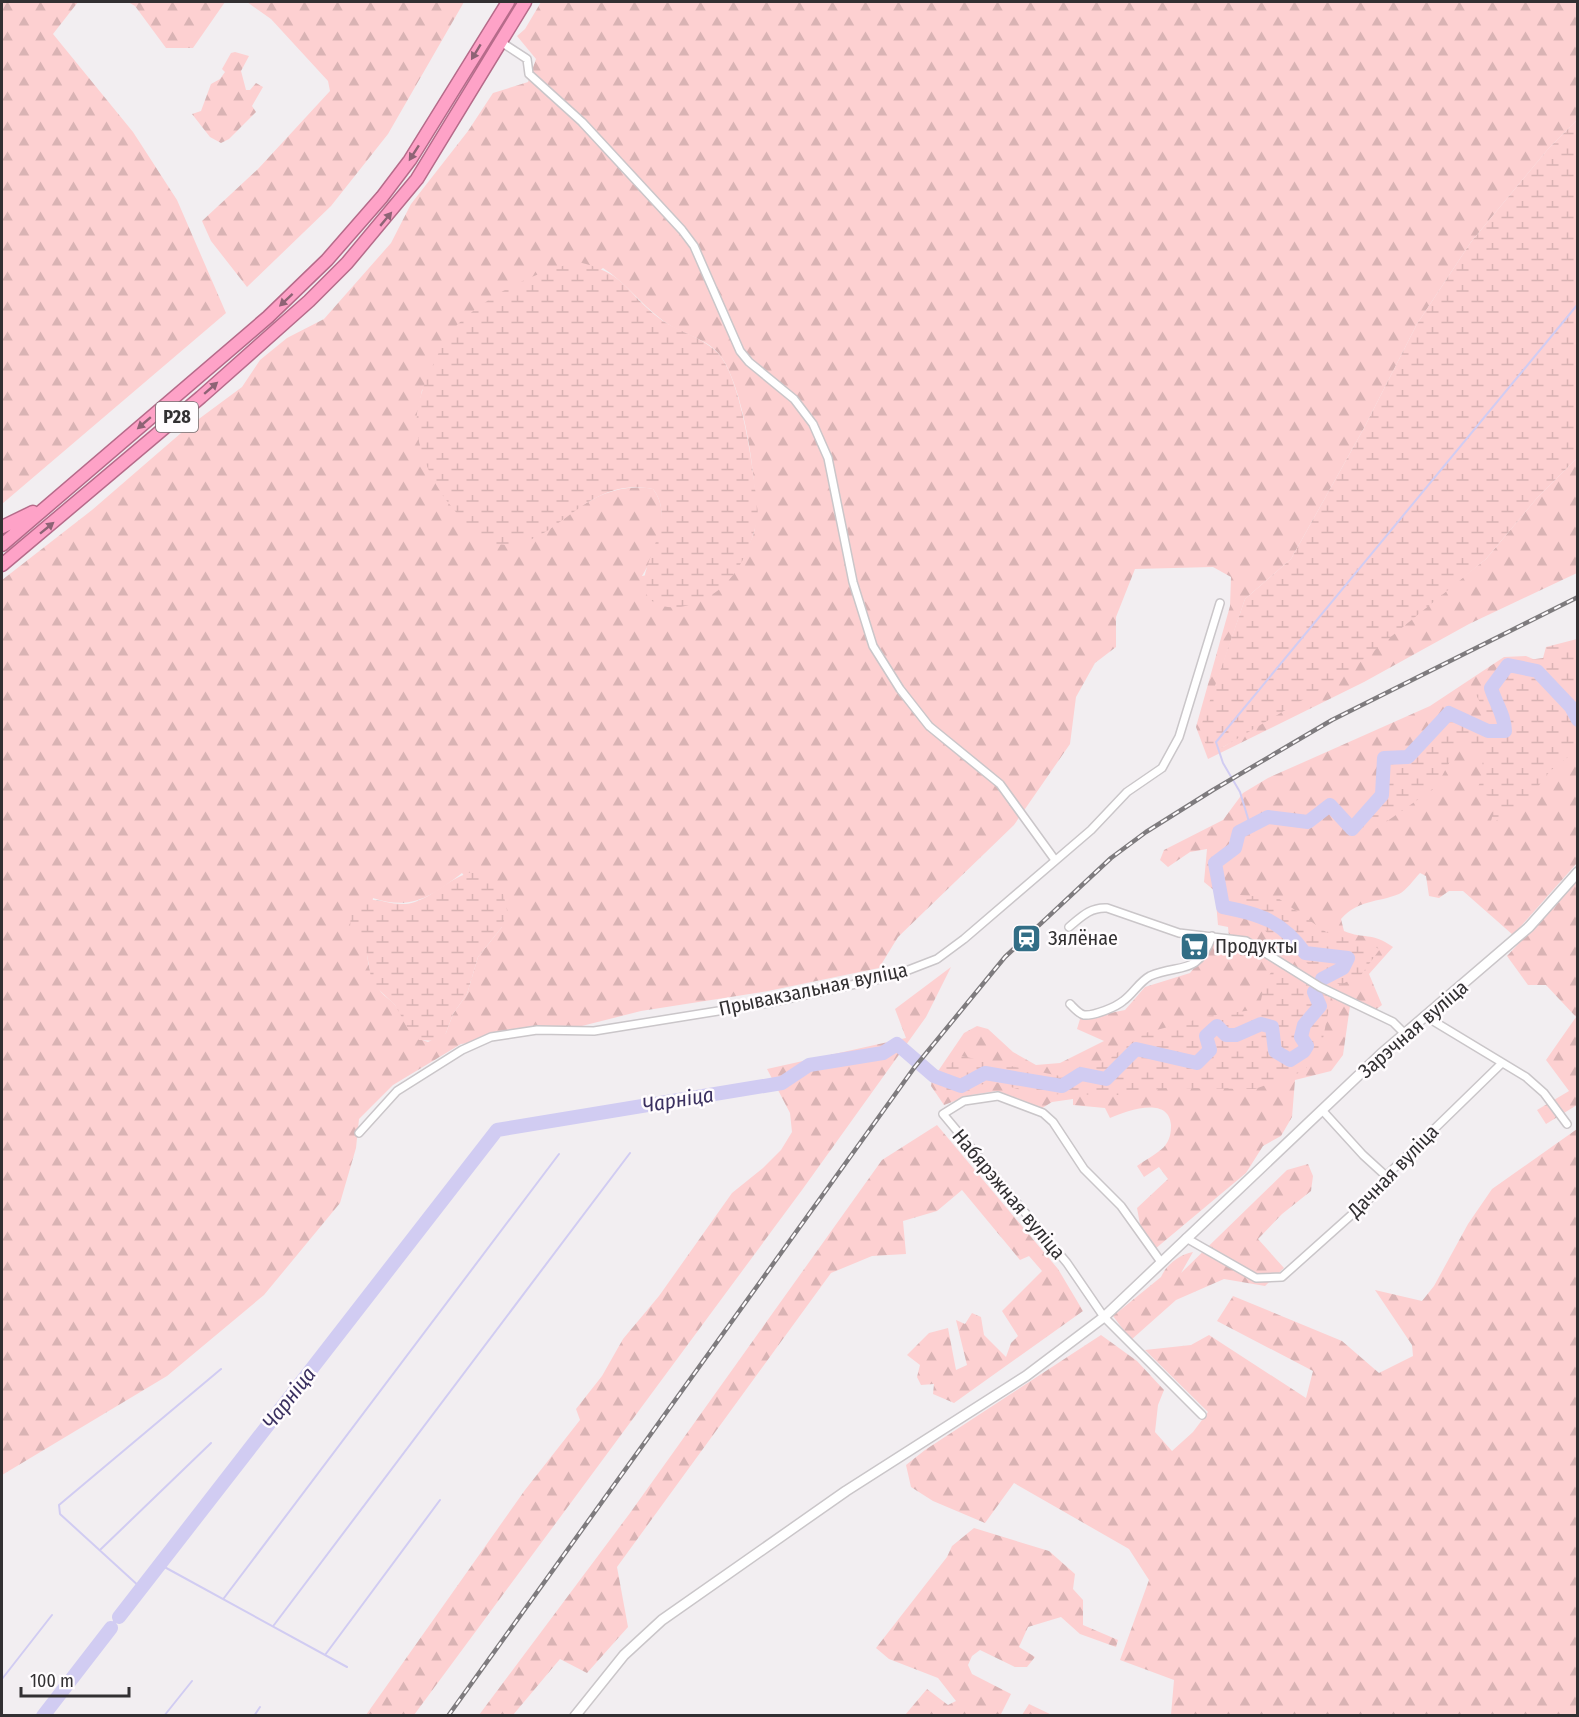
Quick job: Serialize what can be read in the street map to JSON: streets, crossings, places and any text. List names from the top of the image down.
{
  "streets": {
    "highway": ["Р28"],
    "street": [
      "Прывакзальная вуліца",
      "Зарэчная вуліца",
      "Дачная вуліца",
      "Набярэжная вуліца"
    ]
  },
  "crossings": [
    ["Зарэчная вуліца", "Дачная вуліца"],
    ["Зарэчная вуліца", "Набярэжная вуліца"]
  ],
  "water": ["Чарніца"],
  "places": {
    "station": ["Зялёнае"],
    "supermarket": ["Продукты"]
  },
  "scale_bar": "100 m"
}
